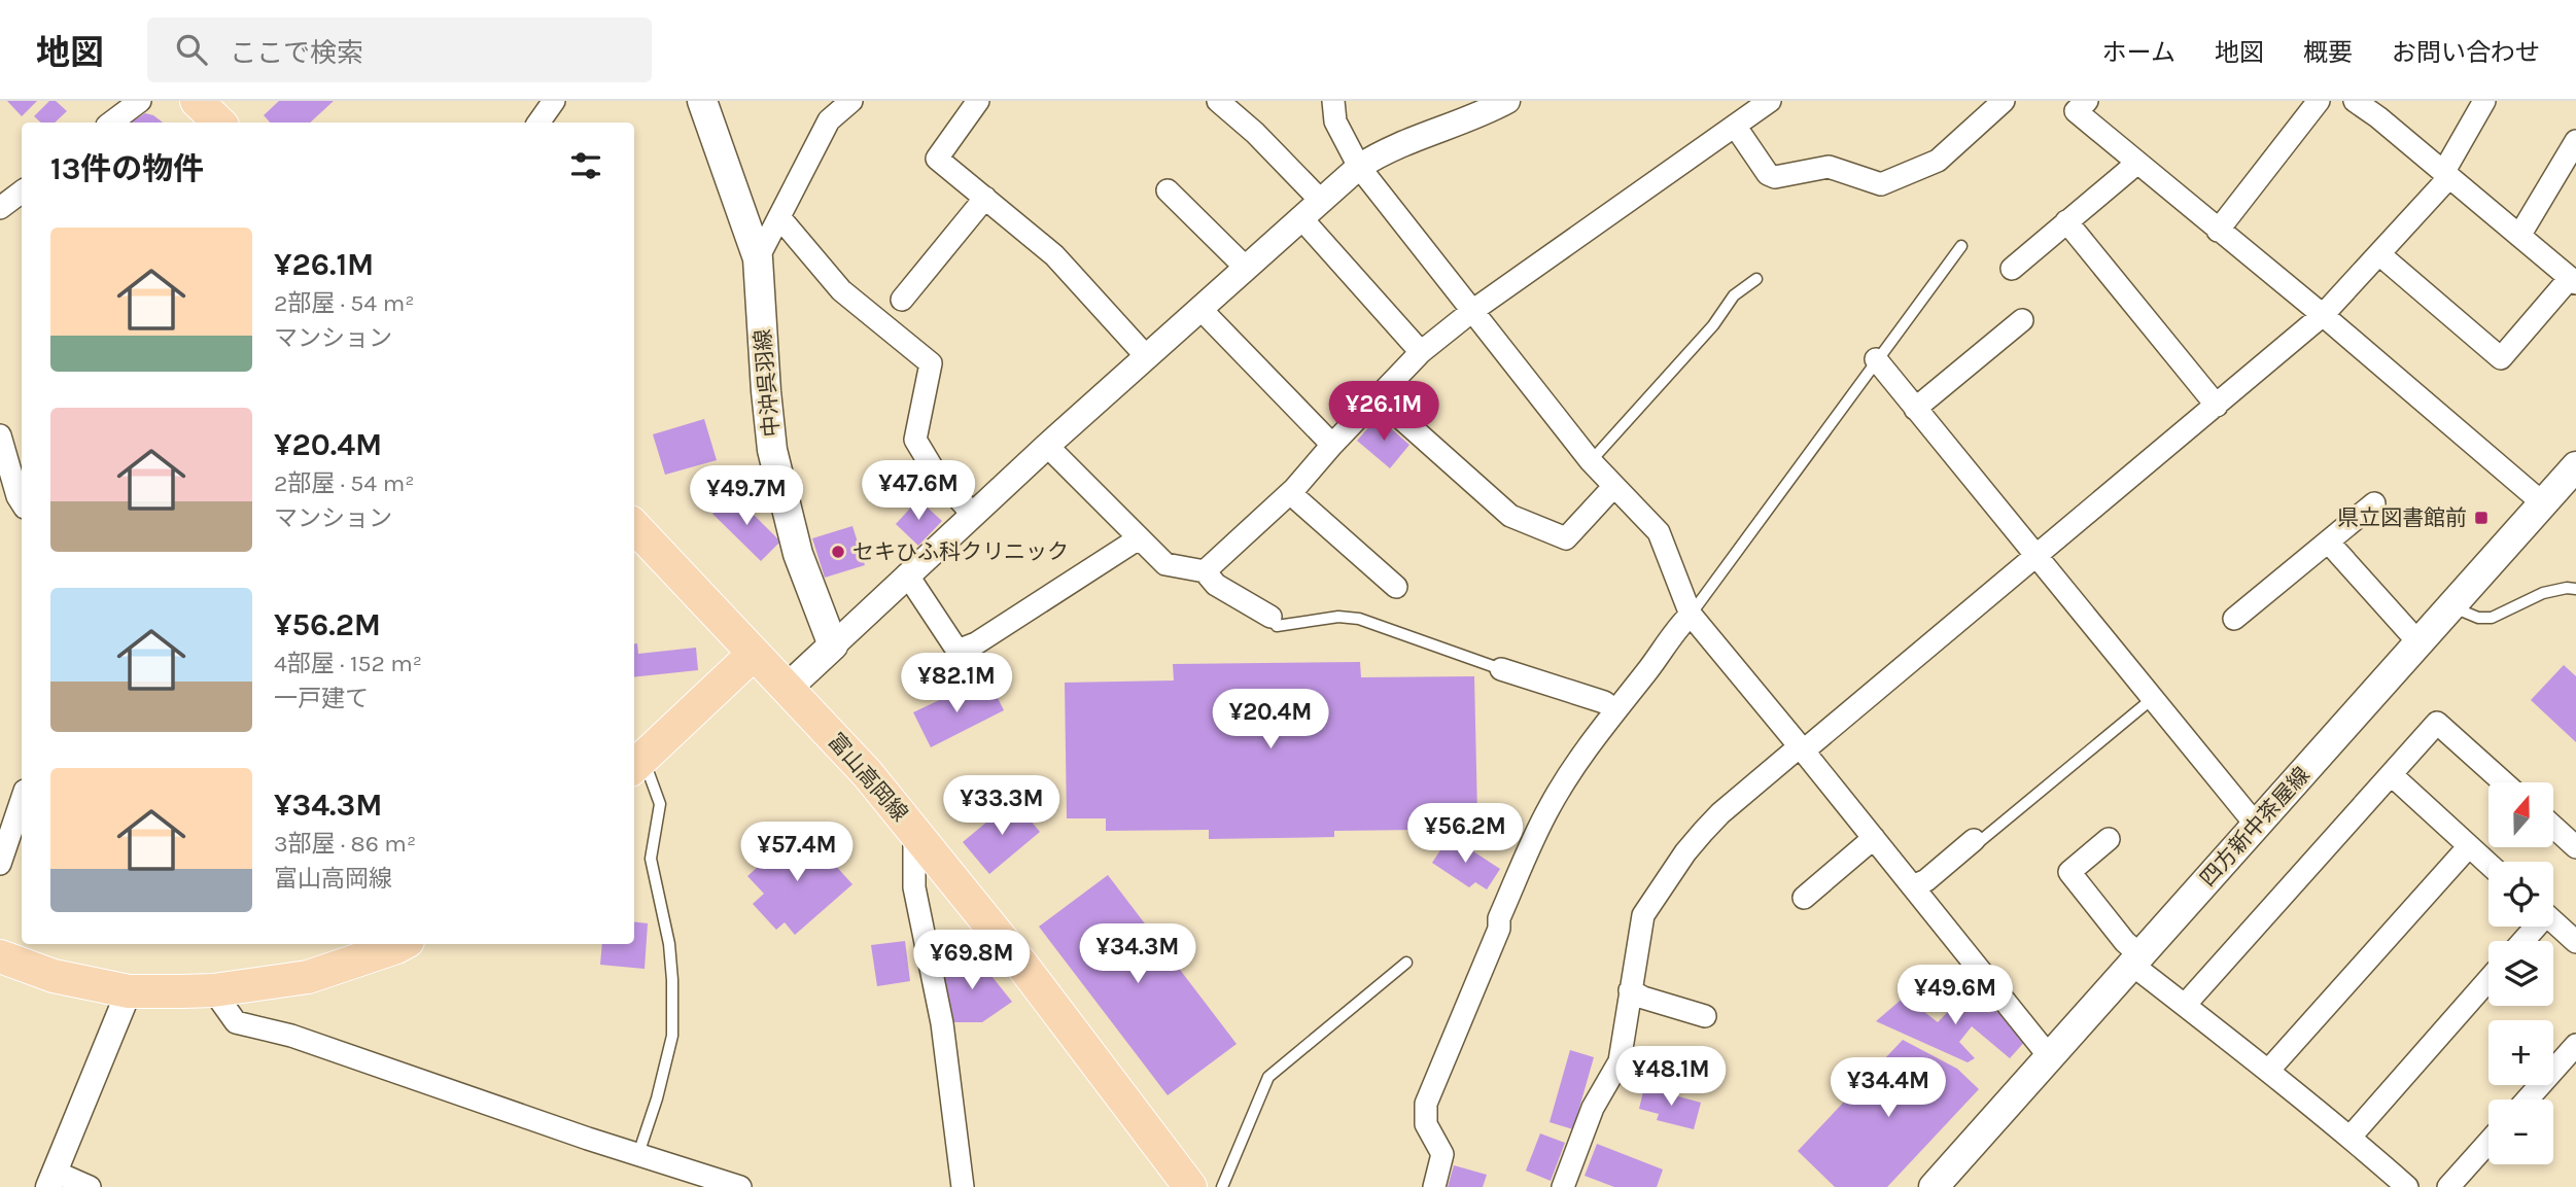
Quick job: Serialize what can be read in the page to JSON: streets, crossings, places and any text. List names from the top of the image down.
{
  "streets": {
    "main road": ["中沖呉羽線", "富山高岡線", "四方新中茶屋線"]
  },
  "places": {
    "transit": ["県立図書館前"],
    "other": ["セキひふ科クリニック"]
  },
  "north": "top",
  "page": {
    "header": "地図",
    "search": "ここで検索",
    "nav": [
      "ホーム",
      "地図",
      "概要",
      "お問い合わせ"
    ],
    "heading": "13件の物件",
    "list": [
      {
        "name": "¥26.1M",
        "note": "2部屋 · 54 m² · マンション"
      },
      {
        "name": "¥20.4M",
        "note": "2部屋 · 54 m² · マンション"
      },
      {
        "name": "¥56.2M",
        "note": "4部屋 · 152 m² · 一戸建て"
      },
      {
        "name": "¥34.3M",
        "note": "3部屋 · 86 m² · 富山高岡線"
      }
    ],
    "price": [
      "¥26.1M",
      "¥47.6M",
      "¥49.7M",
      "¥82.1M",
      "¥20.4M",
      "¥33.3M",
      "¥56.2M",
      "¥57.4M",
      "¥34.3M",
      "¥69.8M",
      "¥49.6M",
      "¥48.1M",
      "¥34.4M"
    ],
    "map_buttons": ["+", "−"]
  }
}
